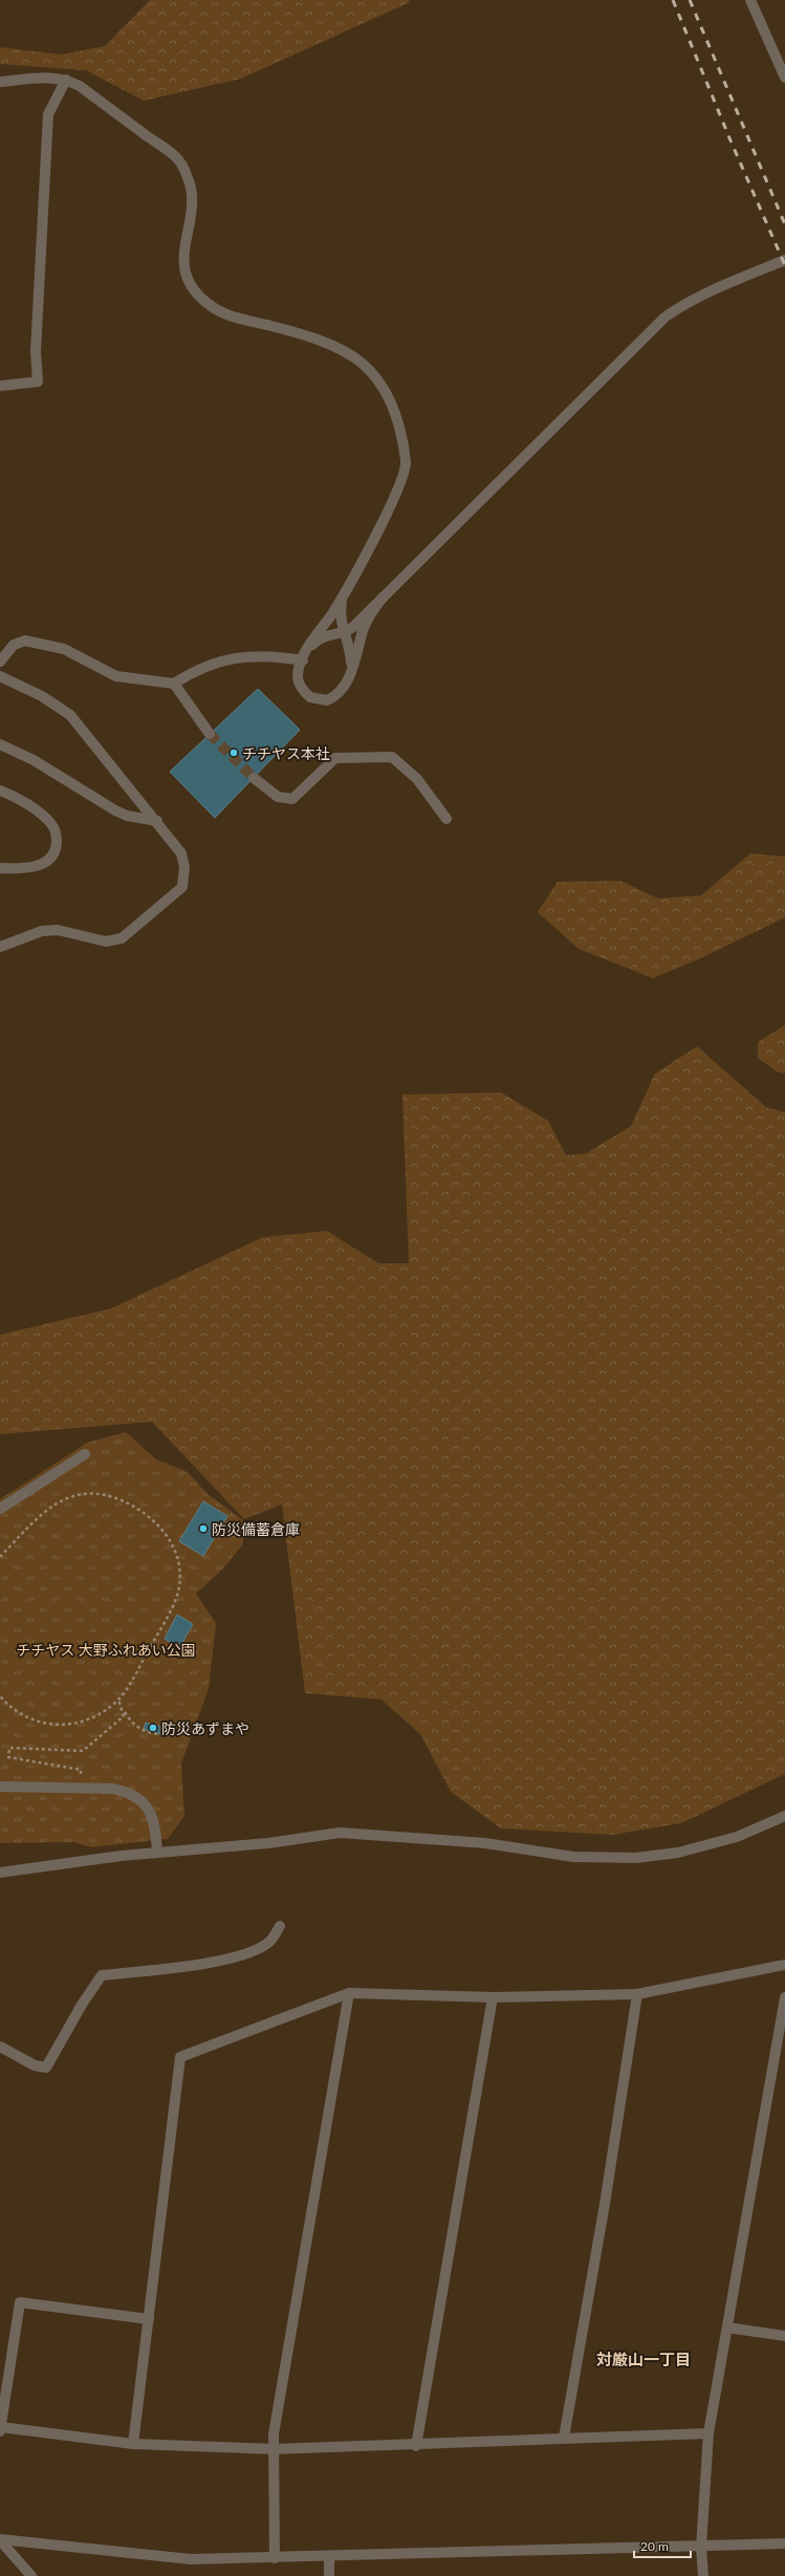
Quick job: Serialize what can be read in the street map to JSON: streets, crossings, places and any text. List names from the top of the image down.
{
  "districts": ["対厳山一丁目"],
  "parks": ["チチヤス 大野ふれあい公園"],
  "places": ["チチヤス本社", "防災備蓄倉庫", "防災あずまや"],
  "scale_bar": "20 m"
}
